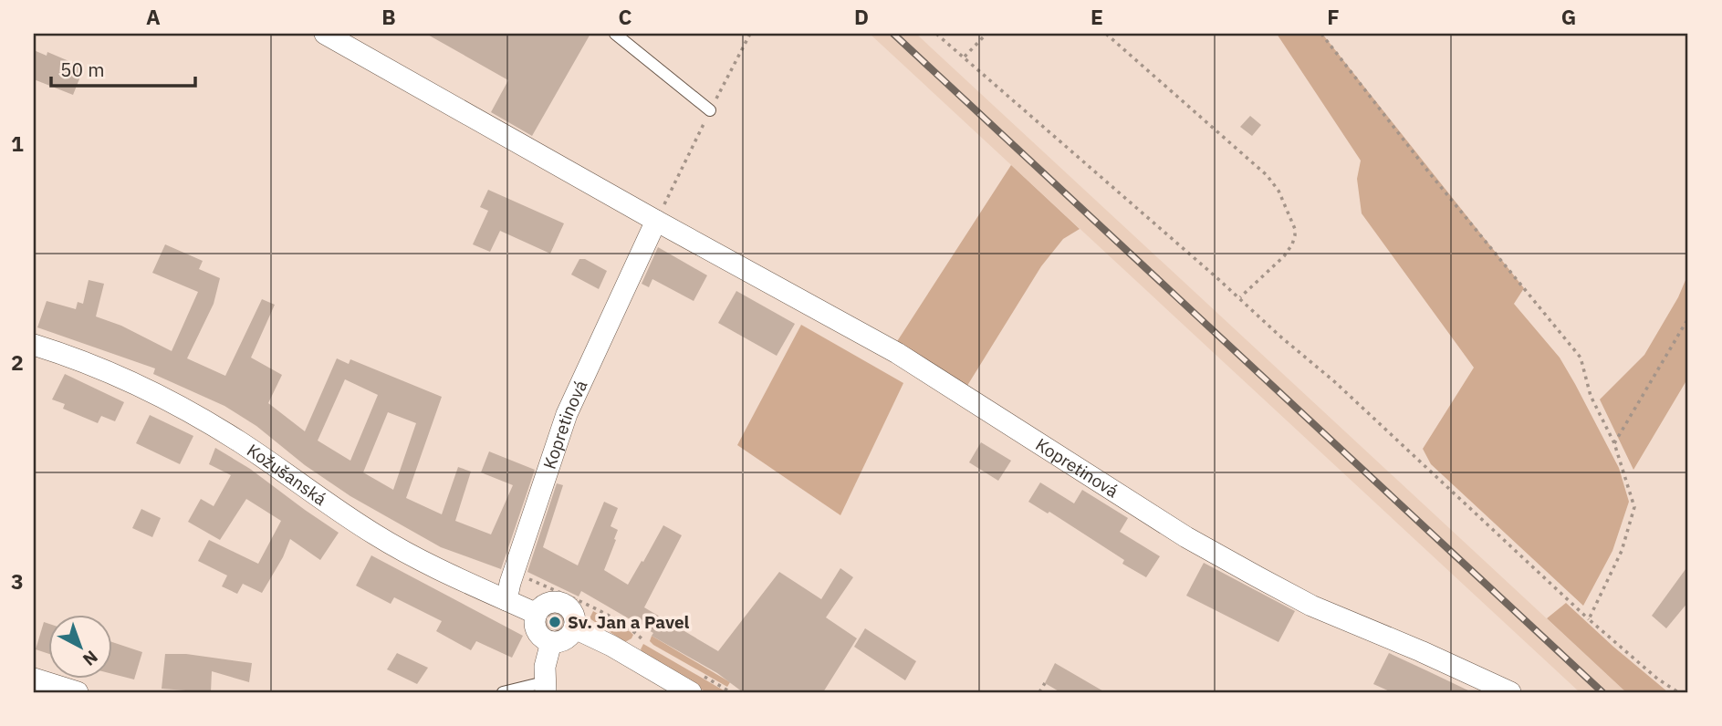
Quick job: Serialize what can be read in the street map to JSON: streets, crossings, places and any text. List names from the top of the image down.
{
  "streets": {
    "street": ["Kopretinová", "Kožušanská"]
  },
  "crossings": [
    ["Kopretinová", "Kožušanská"]
  ],
  "places": ["Sv. Jan a Pavel"],
  "scale_bar": "50 m",
  "north": "bottom right",
  "grid": {
    "columns": [
      "A",
      "B",
      "C",
      "D",
      "E",
      "F",
      "G"
    ],
    "rows": ["1", "2", "3"]
  }
}
